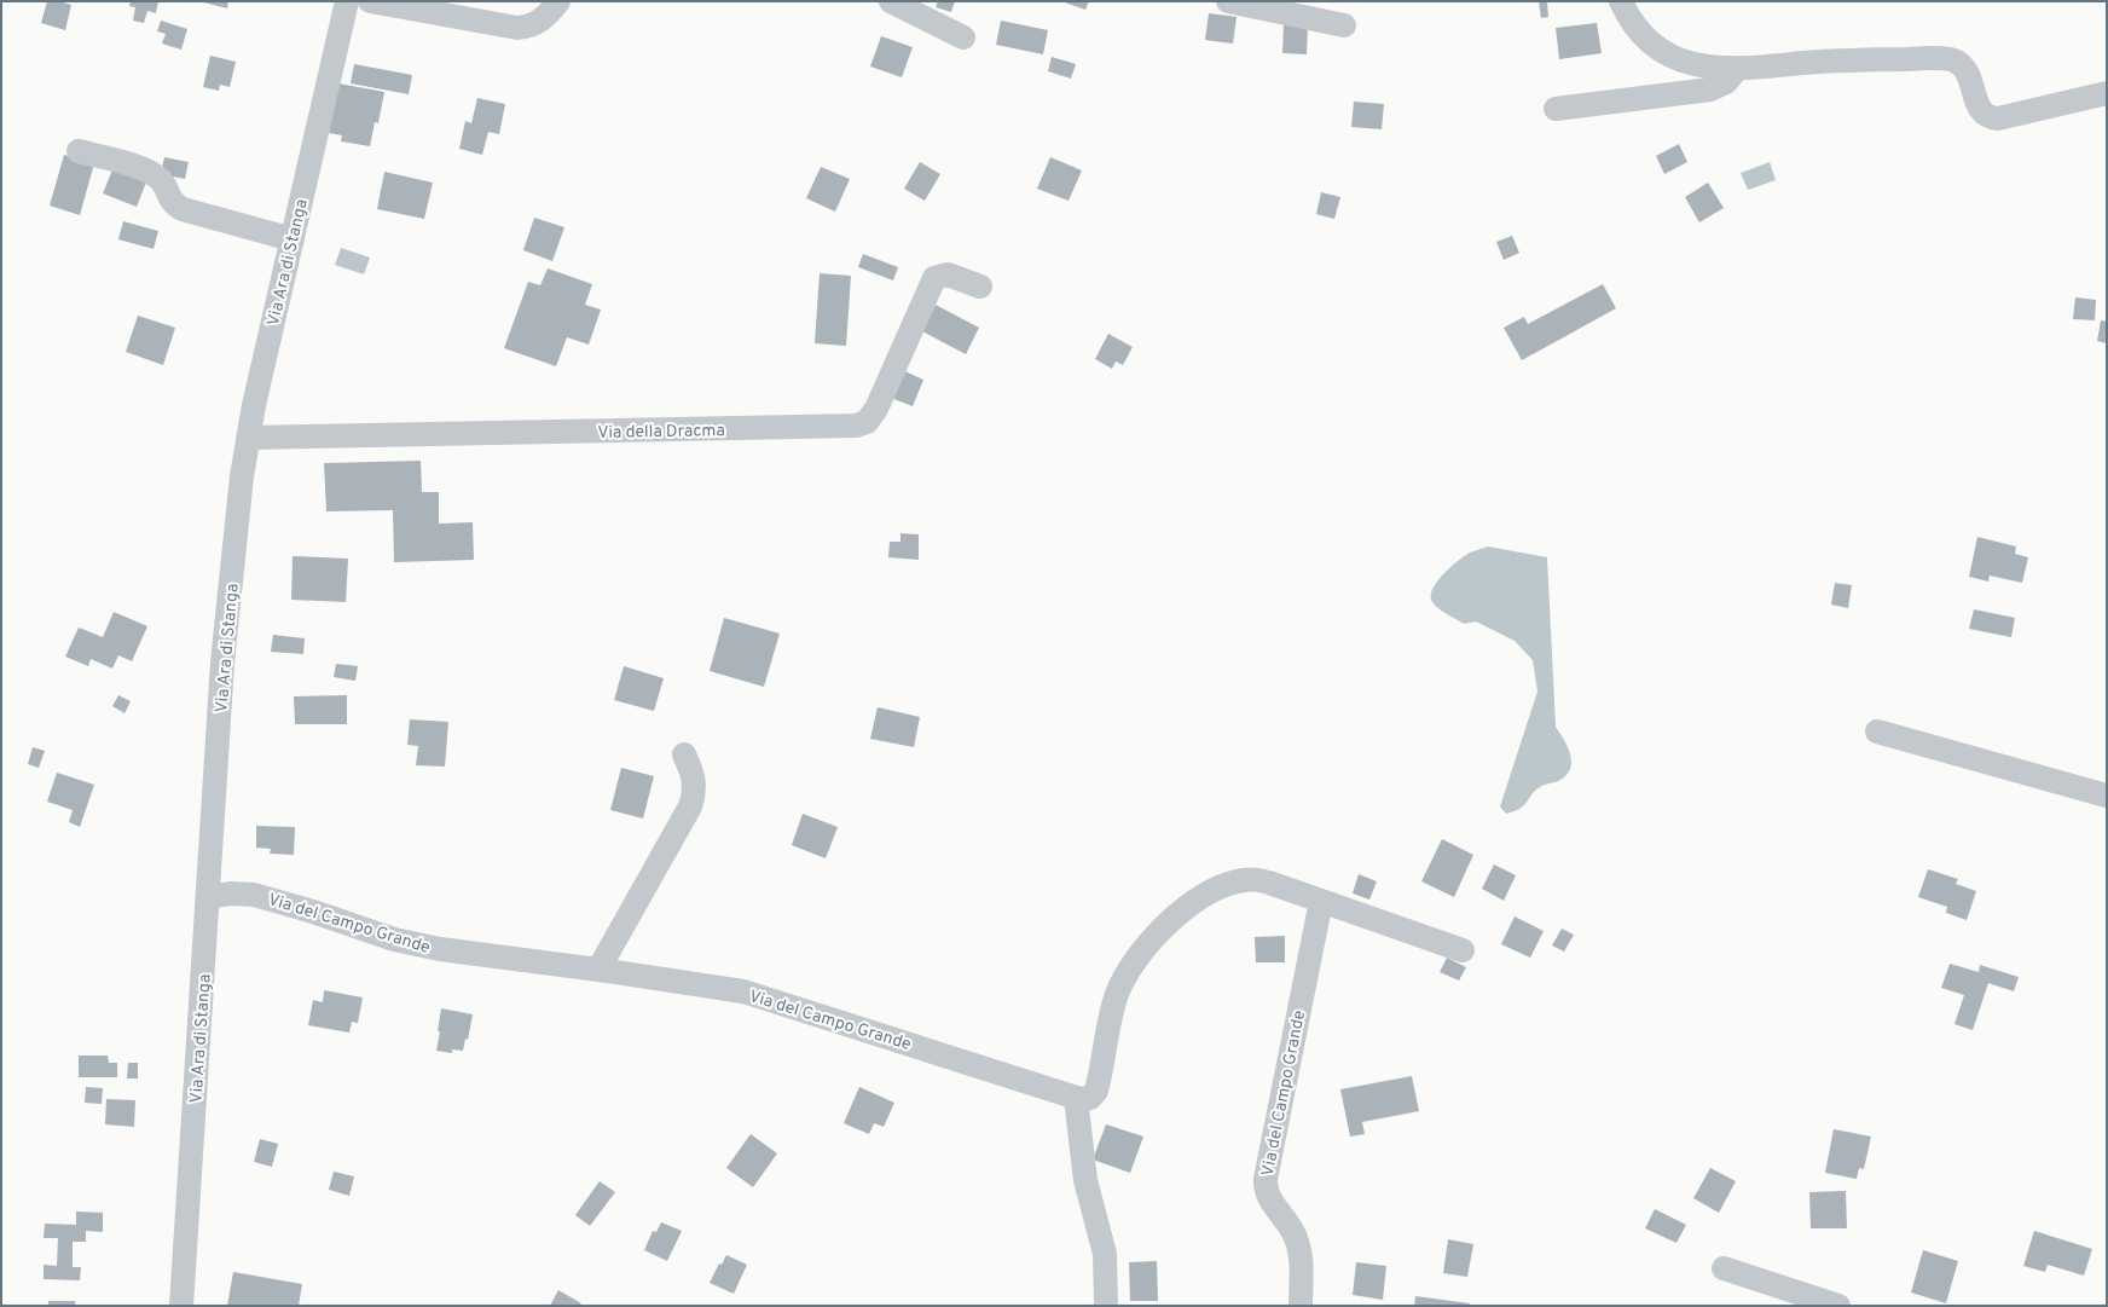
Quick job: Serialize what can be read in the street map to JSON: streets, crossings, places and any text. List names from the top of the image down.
{
  "streets": {
    "street": ["Via Ara di Stanga", "Via della Dracma", "Via del Campo Grande"]
  },
  "crossings": [
    ["Via Ara di Stanga", "Via della Dracma"],
    ["Via Ara di Stanga", "Via del Campo Grande"]
  ]
}
